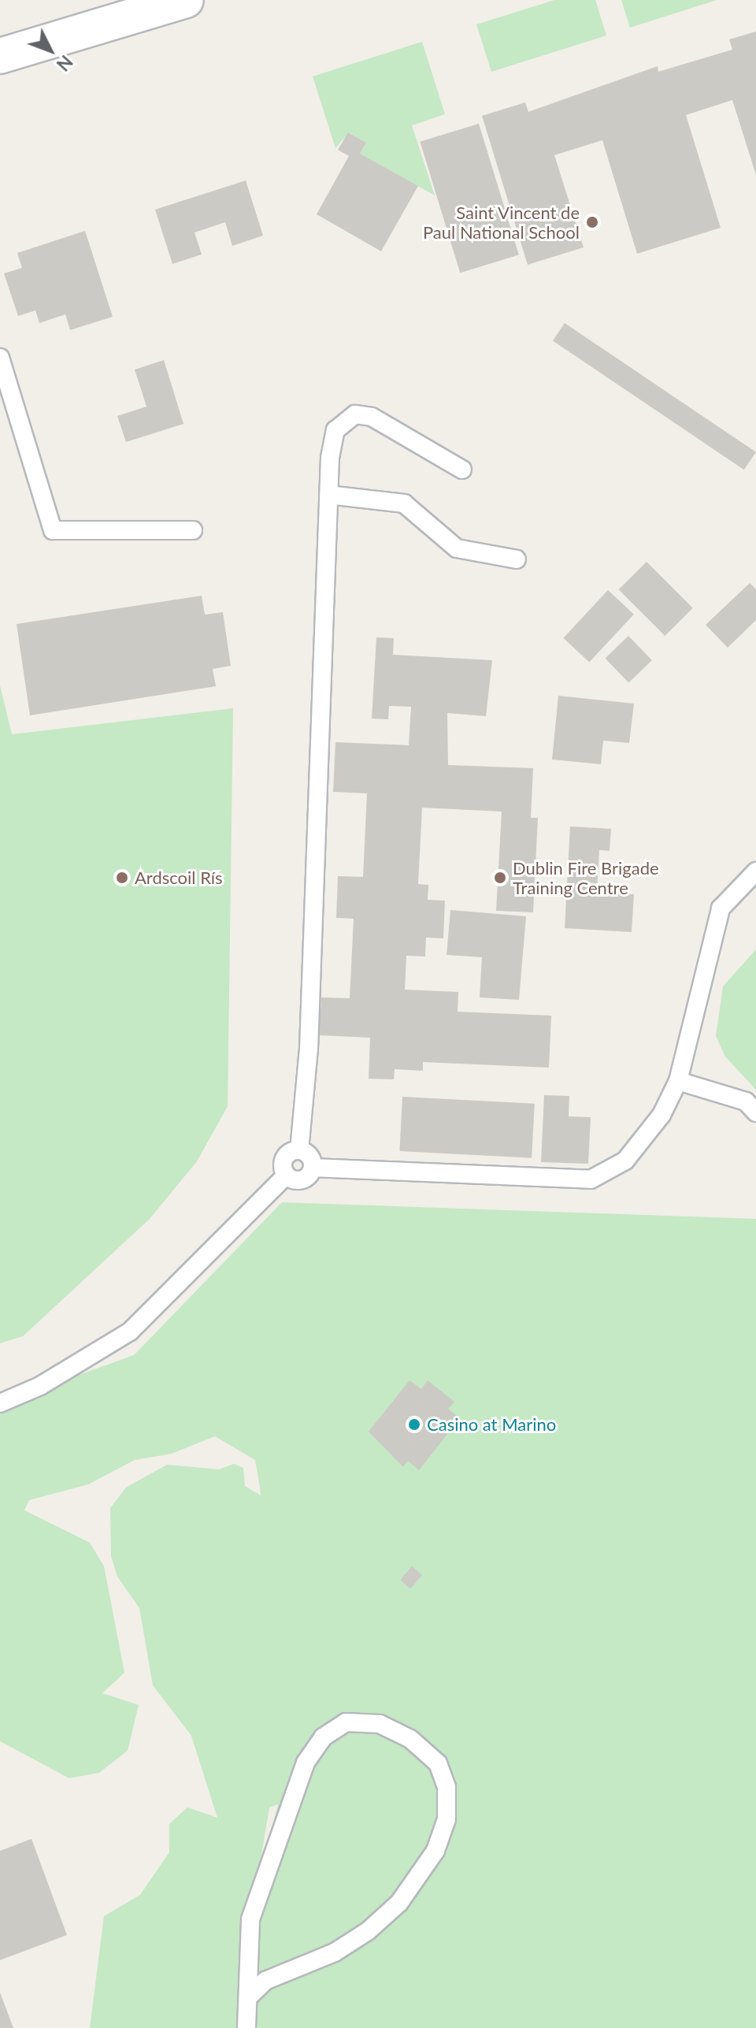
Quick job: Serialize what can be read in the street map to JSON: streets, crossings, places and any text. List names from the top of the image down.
{
  "places": [
    "Saint Vincent de Paul National School",
    "Ardscoil Rís",
    "Dublin Fire Brigade Training Centre",
    "Casino at Marino"
  ],
  "north": "bottom right"
}
